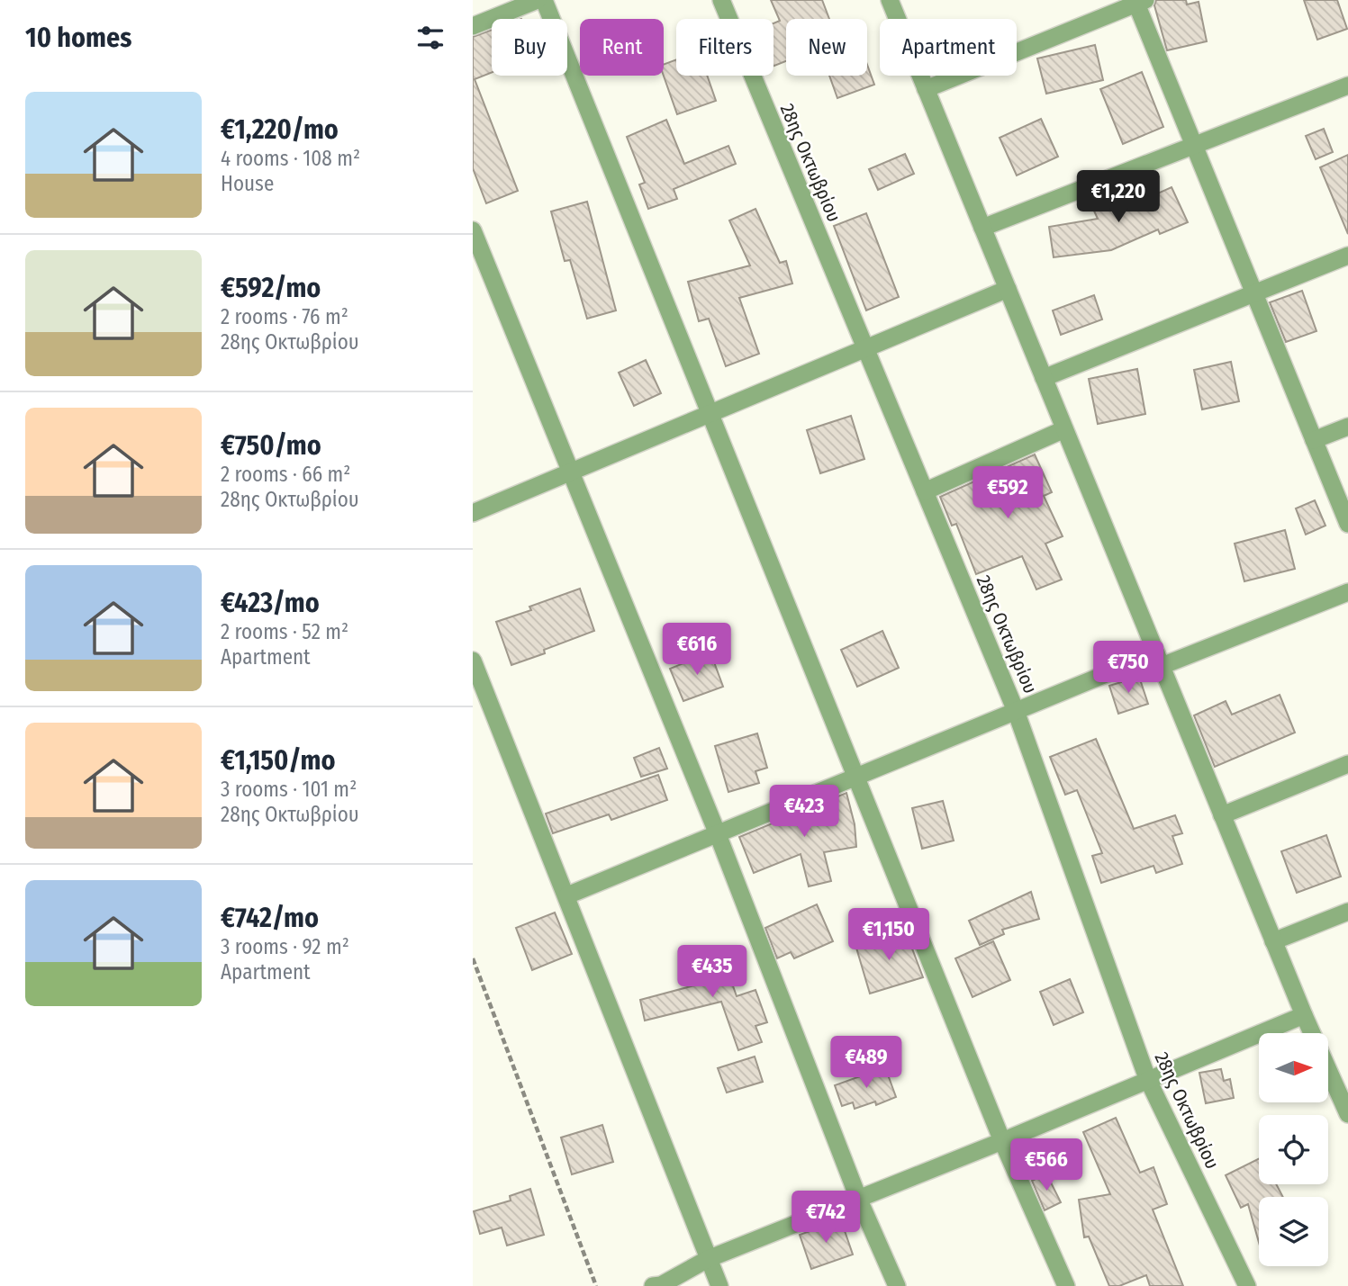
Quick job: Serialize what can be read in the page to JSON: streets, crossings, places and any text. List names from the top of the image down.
{
  "streets": {
    "street": ["28ης Οκτωβρίου"]
  },
  "north": "right",
  "page": {
    "heading": "10 homes",
    "chip": [
      "Buy",
      "Rent",
      "Filters",
      "New",
      "Apartment"
    ],
    "list": [
      {
        "name": "€1,220/mo",
        "note": "4 rooms · 108 m² · House"
      },
      {
        "name": "€592/mo",
        "note": "2 rooms · 76 m² · 28ης Οκτωβρίου"
      },
      {
        "name": "€750/mo",
        "note": "2 rooms · 66 m² · 28ης Οκτωβρίου"
      },
      {
        "name": "€423/mo",
        "note": "2 rooms · 52 m² · Apartment"
      },
      {
        "name": "€1,150/mo",
        "note": "3 rooms · 101 m² · 28ης Οκτωβρίου"
      },
      {
        "name": "€742/mo",
        "note": "3 rooms · 92 m² · Apartment"
      }
    ],
    "price": [
      "€1,220",
      "€592",
      "€616",
      "€750",
      "€423",
      "€1,150",
      "€435",
      "€489",
      "€566",
      "€742"
    ]
  }
}
